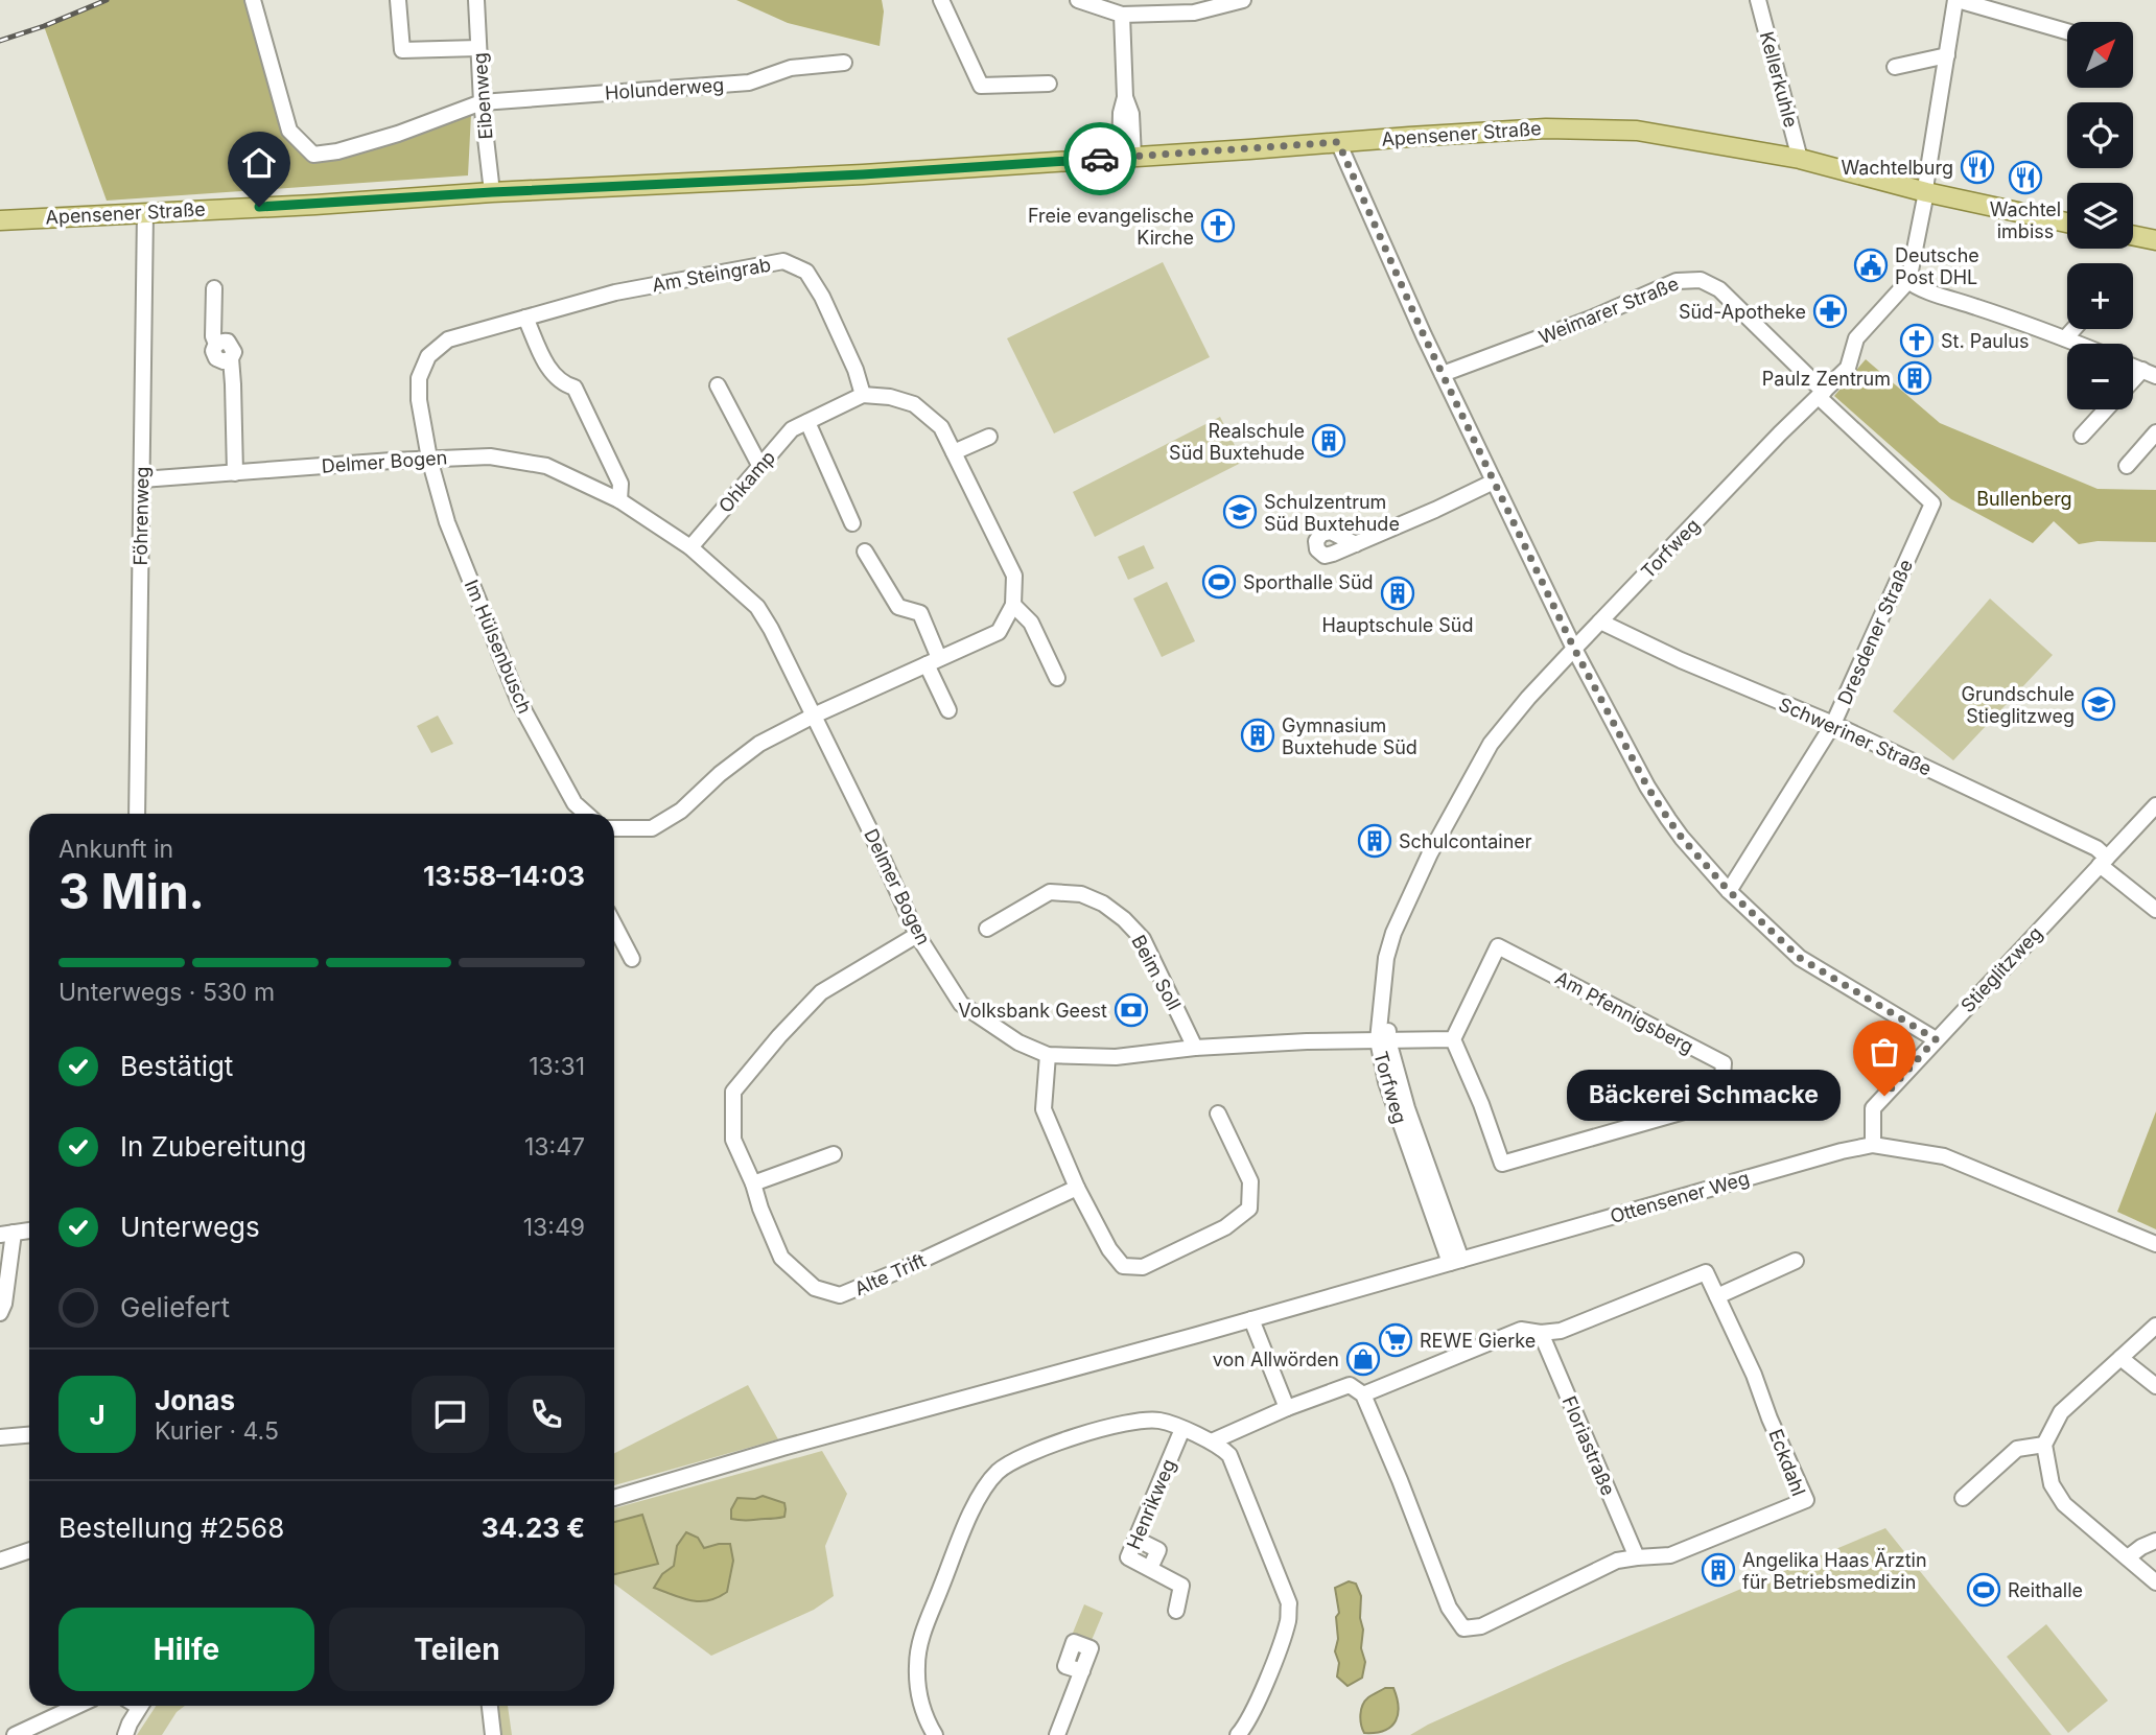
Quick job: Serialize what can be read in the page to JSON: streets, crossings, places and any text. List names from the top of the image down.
{
  "streets": {
    "main road": ["Apensener Straße"],
    "street": [
      "Kellerkuhle",
      "Holunderweg",
      "Eibenweg",
      "Am Steingrab",
      "Weimarer Straße",
      "Delmer Bogen",
      "Ohkamp",
      "Föhrenweg",
      "Torfweg",
      "Dresdener Straße",
      "Im Hülsenbusch",
      "Schweriner Straße",
      "Stieglitzweg",
      "Beim Soll",
      "Am Pfennigsberg",
      "Ottensener Weg",
      "Alte Trift",
      "Floriastraße",
      "Eckdahl",
      "Henrikweg"
    ]
  },
  "crossings": [
    ["Kellerkuhle", "Apensener Straße"],
    ["Holunderweg", "Eibenweg"],
    ["Eibenweg", "Apensener Straße"],
    ["Apensener Straße", "Föhrenweg"],
    ["Am Steingrab", "Delmer Bogen"],
    ["Am Steingrab", "Ohkamp"],
    ["Am Steingrab", "Im Hülsenbusch"],
    ["Weimarer Straße", "Torfweg"],
    ["Weimarer Straße", "Dresdener Straße"],
    ["Delmer Bogen", "Ohkamp"],
    ["Delmer Bogen", "Föhrenweg"],
    ["Delmer Bogen", "Torfweg"],
    ["Delmer Bogen", "Im Hülsenbusch"],
    ["Delmer Bogen", "Beim Soll"],
    ["Delmer Bogen", "Alte Trift"],
    ["Torfweg", "Dresdener Straße"],
    ["Torfweg", "Schweriner Straße"],
    ["Torfweg", "Ottensener Weg"],
    ["Dresdener Straße", "Schweriner Straße"],
    ["Schweriner Straße", "Stieglitzweg"],
    ["Stieglitzweg", "Ottensener Weg"],
    ["Floriastraße", "Eckdahl"]
  ],
  "parks": ["Bullenberg"],
  "places": {
    "restaurant": ["Wachtelburg", "Wachtel imbiss"],
    "church": ["Freie evangelische Kirche", "St. Paulus"],
    "public building": ["Deutsche Post DHL"],
    "pharmacy": ["Süd-Apotheke"],
    "building": [
      "Paulz Zentrum",
      "Realschule Süd Buxtehude",
      "Hauptschule Süd",
      "Gymnasium Buxtehude Süd",
      "Schulcontainer",
      "Angelika Haas Ärztin für Betriebsmedizin"
    ],
    "school or university": ["Schulzentrum Süd Buxtehude", "Grundschule Stieglitzweg"],
    "sports": ["Sporthalle Süd", "Reithalle"],
    "bank": ["Volksbank Geest"],
    "other": ["Bäckerei Schmacke"],
    "supermarket": ["REWE Gierke"],
    "shop": ["von Allwörden"]
  },
  "north": "top right",
  "page": {
    "map_buttons": ["+", "−"],
    "heading": ["3 Min.", "Ankunft in", "13:58–14:03"],
    "panel": [
      "Jonas",
      "Kurier · 4.5",
      "Bestellung #2568",
      "34.23 €"
    ],
    "bar": "Unterwegs · 530 m",
    "list": [
      ["Bestätigt", "13:31"],
      ["In Zubereitung", "13:47"],
      ["Unterwegs", "13:49"],
      "Geliefert"
    ],
    "bubble": "Bäckerei Schmacke",
    "round": "J",
    "buttons": ["Hilfe", "Teilen"]
  }
}
